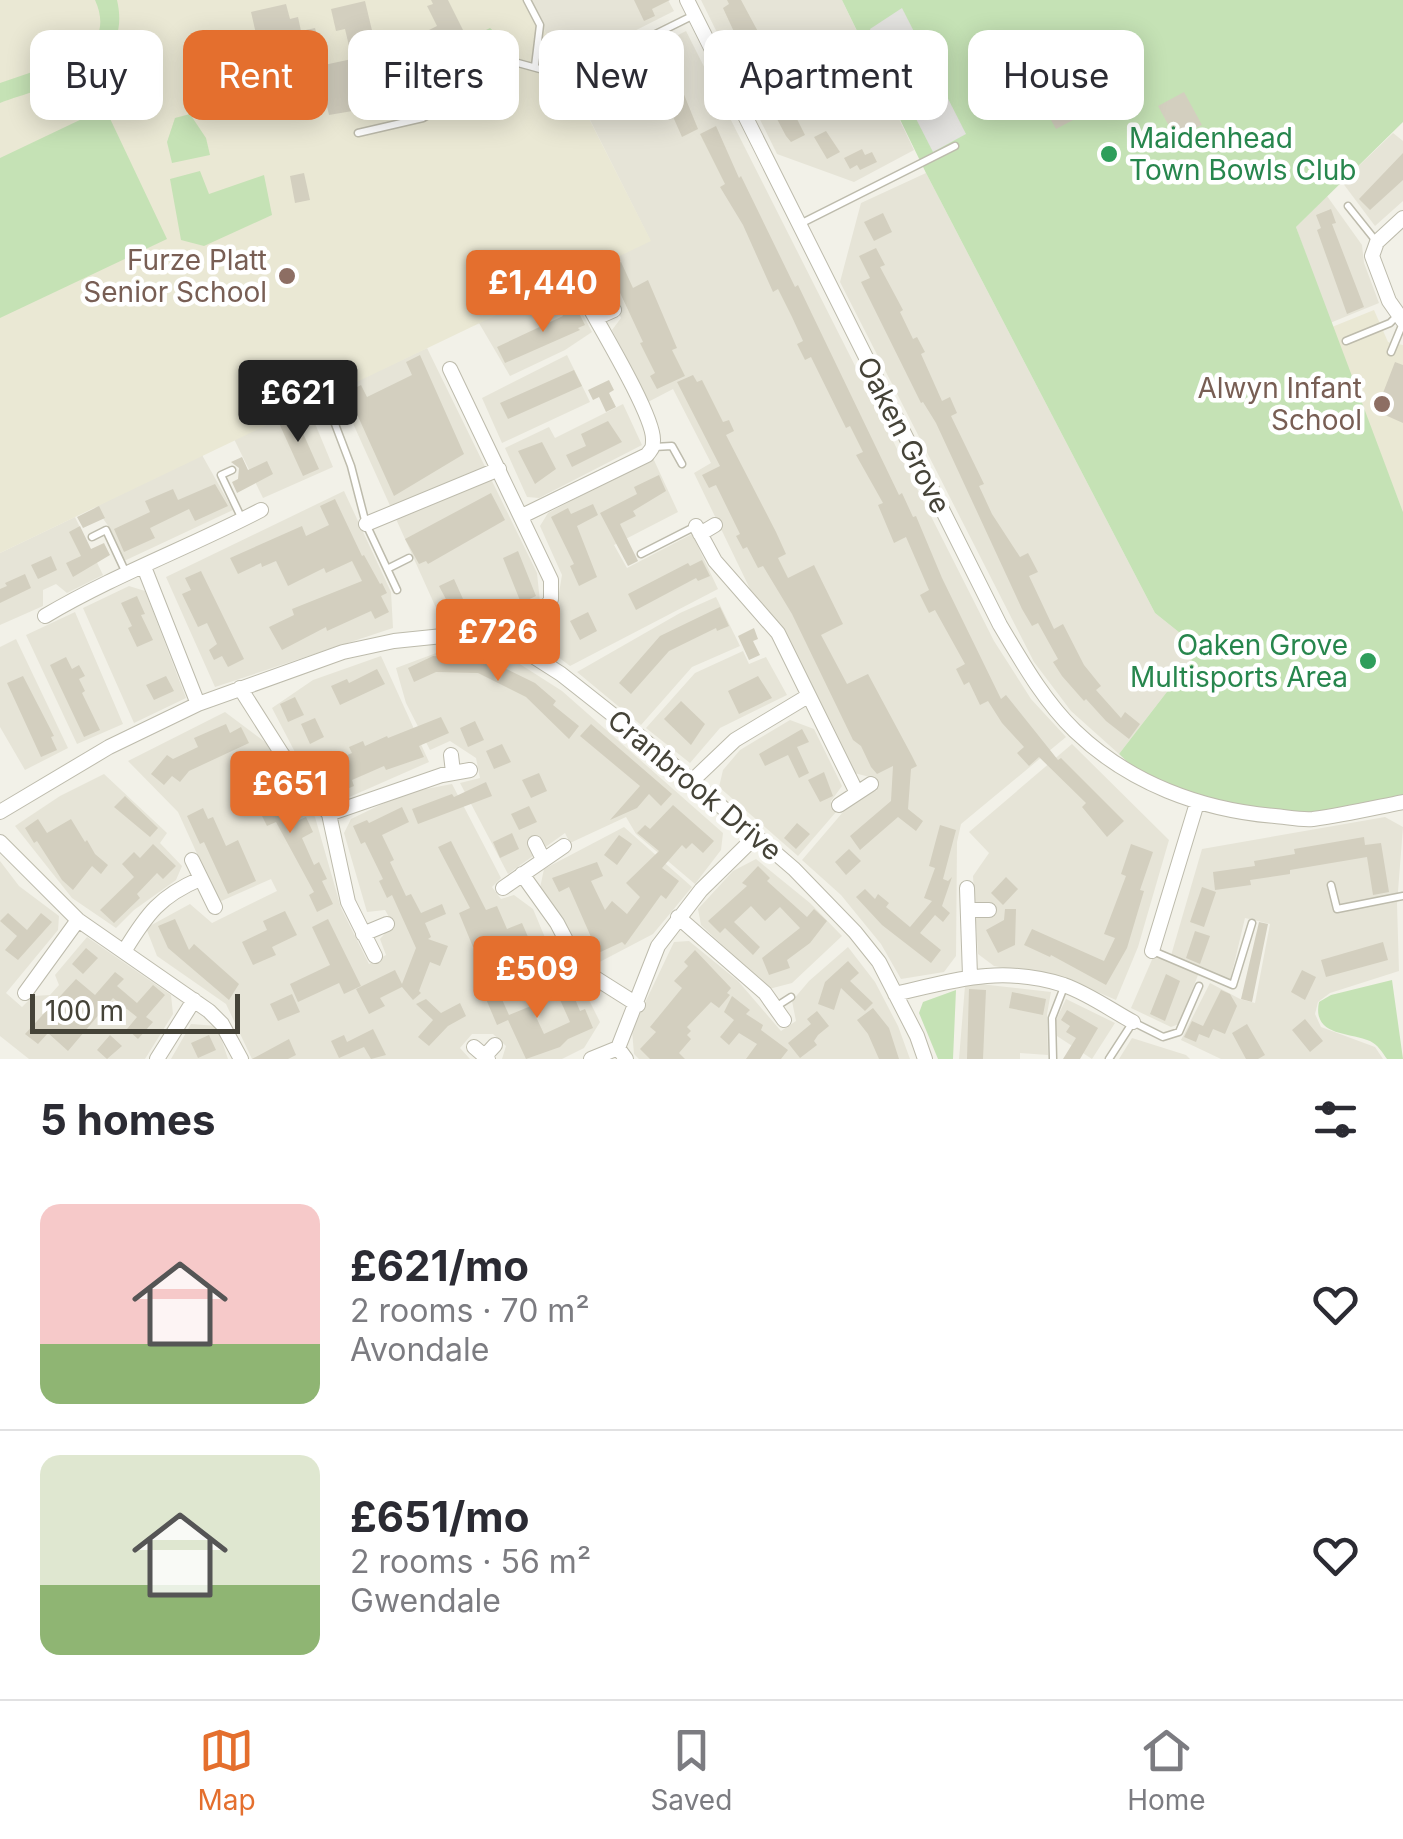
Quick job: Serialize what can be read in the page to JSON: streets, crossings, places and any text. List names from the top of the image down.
{
  "streets": {
    "street": ["Oaken Grove", "Cranbrook Drive"]
  },
  "places": [
    "Maidenhead Town Bowls Club",
    "Furze Platt Senior School",
    "Alwyn Infant School",
    "Oaken Grove Multisports Area"
  ],
  "scale_bar": "100 m",
  "page": {
    "chip": [
      "Buy",
      "Rent",
      "Filters",
      "New",
      "Apartment",
      "House"
    ],
    "price": [
      "£1,440",
      "£621",
      "£726",
      "£651",
      "£509"
    ],
    "scale": "100 m",
    "heading": "5 homes",
    "list": [
      {
        "name": "£621/mo",
        "note": "2 rooms · 70 m² · Avondale"
      },
      {
        "name": "£651/mo",
        "note": "2 rooms · 56 m² · Gwendale"
      }
    ],
    "tabs": ["Map", "Saved", "Home"]
  }
}
